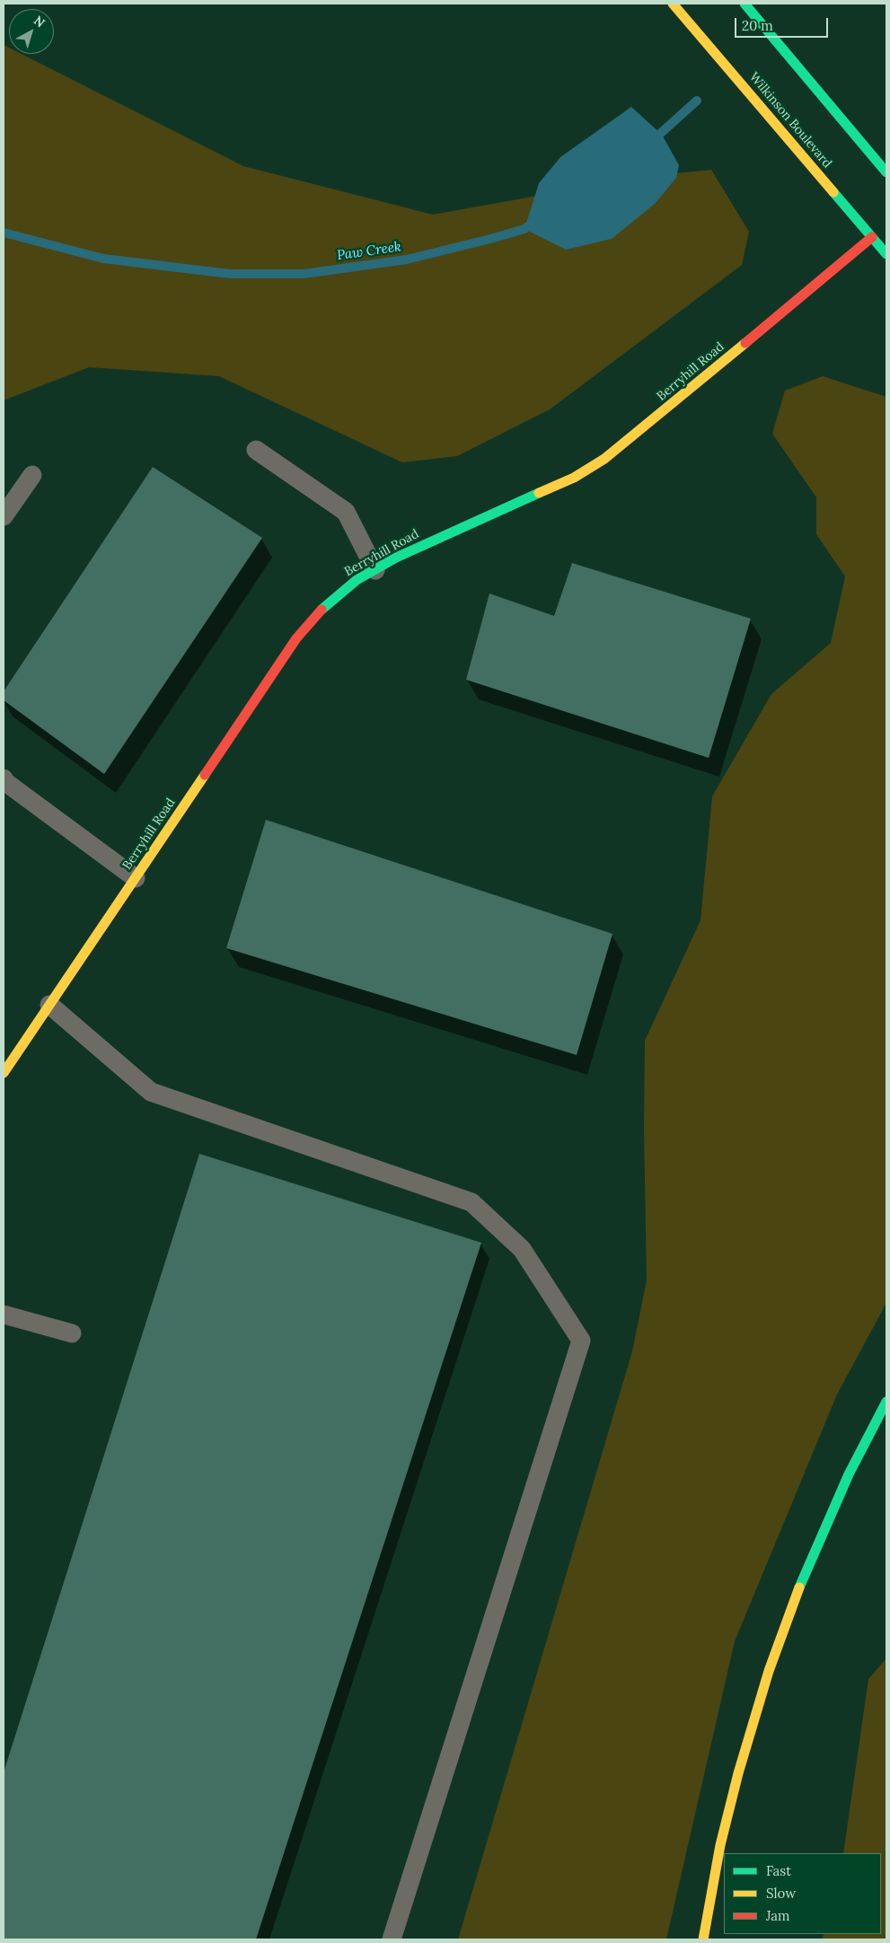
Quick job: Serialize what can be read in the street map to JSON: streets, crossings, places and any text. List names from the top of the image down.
{
  "streets": {
    "main road": ["Wilkinson Boulevard", "Berryhill Road"]
  },
  "crossings": [
    ["Wilkinson Boulevard", "Berryhill Road"]
  ],
  "water": ["Paw Creek"],
  "legend": ["Fast", "Slow", "Jam"],
  "scale_bar": "20 m",
  "north": "top right"
}
